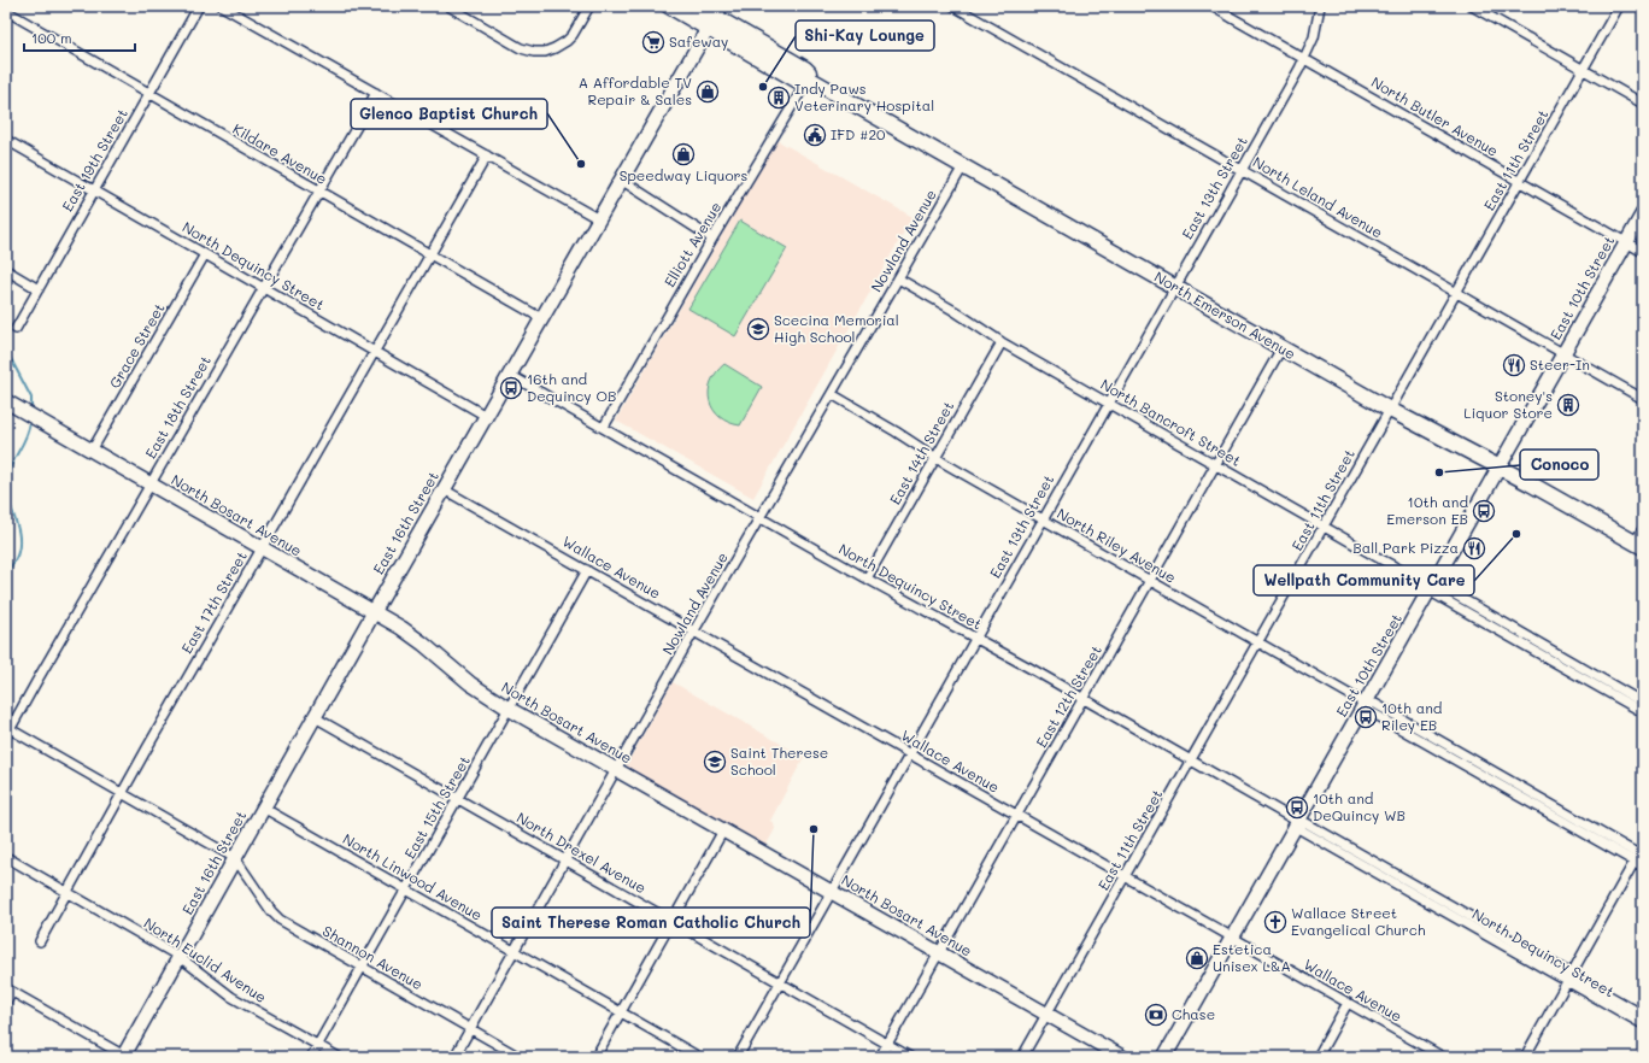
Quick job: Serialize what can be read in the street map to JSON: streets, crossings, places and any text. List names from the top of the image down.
{
  "streets": {
    "main road": [
      "East 10th Street",
      "North Emerson Avenue",
      "North Bosart Avenue",
      "East 16th Street"
    ],
    "street": [
      "North Butler Avenue",
      "Kildare Avenue",
      "East 19th Street",
      "East 11th Street",
      "East 13th Street",
      "North Leland Avenue",
      "Nowland Avenue",
      "Elliott Avenue",
      "North Dequincy Street",
      "Grace Street",
      "East 18th Street",
      "North Bancroft Street",
      "East 14th Street",
      "North Riley Avenue",
      "Wallace Avenue",
      "East 17th Street",
      "East 12th Street",
      "East 15th Street",
      "North Drexel Avenue",
      "North Linwood Avenue",
      "Shannon Avenue",
      "North Euclid Avenue"
    ]
  },
  "crossings": [
    ["North Butler Avenue", "East 11th Street"],
    ["North Butler Avenue", "East 13th Street"],
    ["North Butler Avenue", "East 10th Street"],
    ["Kildare Avenue", "East 19th Street"],
    ["Kildare Avenue", "East 18th Street"],
    ["Kildare Avenue", "East 16th Street"],
    ["Kildare Avenue", "East 17th Street"],
    ["East 19th Street", "North Dequincy Street"],
    ["East 11th Street", "North Leland Avenue"],
    ["East 11th Street", "North Dequincy Street"],
    ["East 11th Street", "North Emerson Avenue"],
    ["East 11th Street", "North Bancroft Street"],
    ["East 11th Street", "North Bosart Avenue"],
    ["East 11th Street", "North Riley Avenue"],
    ["East 11th Street", "Wallace Avenue"],
    ["East 13th Street", "North Leland Avenue"],
    ["East 13th Street", "North Dequincy Street"],
    ["East 13th Street", "North Emerson Avenue"],
    ["East 13th Street", "North Bancroft Street"],
    ["East 13th Street", "North Bosart Avenue"],
    ["East 13th Street", "North Riley Avenue"],
    ["East 13th Street", "Wallace Avenue"],
    ["East 13th Street", "North Drexel Avenue"],
    ["North Leland Avenue", "East 10th Street"],
    ["Nowland Avenue", "North Dequincy Street"],
    ["Nowland Avenue", "North Emerson Avenue"],
    ["Nowland Avenue", "North Bancroft Street"],
    ["Nowland Avenue", "North Bosart Avenue"],
    ["Nowland Avenue", "North Riley Avenue"],
    ["Nowland Avenue", "Wallace Avenue"],
    ["Nowland Avenue", "North Drexel Avenue"],
    ["Nowland Avenue", "North Linwood Avenue"],
    ["Nowland Avenue", "Shannon Avenue"],
    ["Elliott Avenue", "North Dequincy Street"],
    ["Elliott Avenue", "North Emerson Avenue"],
    ["North Dequincy Street", "East 10th Street"],
    ["North Dequincy Street", "Grace Street"],
    ["North Dequincy Street", "East 18th Street"],
    ["North Dequincy Street", "East 14th Street"],
    ["North Dequincy Street", "East 16th Street"],
    ["North Dequincy Street", "East 17th Street"],
    ["North Dequincy Street", "East 12th Street"],
    ["East 10th Street", "North Emerson Avenue"],
    ["East 10th Street", "North Bancroft Street"],
    ["East 10th Street", "North Riley Avenue"],
    ["East 10th Street", "Wallace Avenue"],
    ["North Emerson Avenue", "East 16th Street"],
    ["North Emerson Avenue", "East 12th Street"],
    ["Grace Street", "North Bosart Avenue"],
    ["East 18th Street", "North Bosart Avenue"],
    ["North Bancroft Street", "East 14th Street"],
    ["North Bancroft Street", "East 12th Street"],
    ["East 14th Street", "North Riley Avenue"],
    ["North Bosart Avenue", "East 16th Street"],
    ["North Bosart Avenue", "East 17th Street"],
    ["North Bosart Avenue", "East 12th Street"],
    ["North Bosart Avenue", "East 15th Street"],
    ["East 16th Street", "Wallace Avenue"],
    ["East 16th Street", "North Drexel Avenue"],
    ["East 16th Street", "North Linwood Avenue"],
    ["East 16th Street", "Shannon Avenue"],
    ["East 16th Street", "North Euclid Avenue"],
    ["North Riley Avenue", "East 12th Street"],
    ["Wallace Avenue", "East 12th Street"],
    ["Wallace Avenue", "East 15th Street"],
    ["East 17th Street", "North Euclid Avenue"],
    ["East 12th Street", "North Drexel Avenue"],
    ["East 15th Street", "North Drexel Avenue"],
    ["East 15th Street", "North Linwood Avenue"],
    ["East 15th Street", "Shannon Avenue"],
    ["East 15th Street", "North Euclid Avenue"]
  ],
  "places": {
    "supermarket": ["Safeway"],
    "other": [
      "Shi-Kay Lounge",
      "Glenco Baptist Church",
      "Conoco",
      "Wellpath Community Care",
      "Saint Therese Roman Catholic Church"
    ],
    "shop": ["A Affordable TV Repair & Sales", "Speedway Liquors", "Estetica Unisex L&A"],
    "building": ["Indy Paws Veterinary Hospital", "Stoney's Liquor Store"],
    "public building": ["IFD #20"],
    "school or university": ["Scecina Memorial High School", "Saint Therese School"],
    "restaurant": ["Steer-In", "Ball Park Pizza"],
    "bus stop": [
      "16th and Dequincy OB",
      "10th and Emerson EB",
      "10th and Riley EB",
      "10th and DeQuincy WB"
    ],
    "church": ["Wallace Street Evangelical Church"],
    "bank": ["Chase"]
  },
  "scale_bar": "100 m"
}
